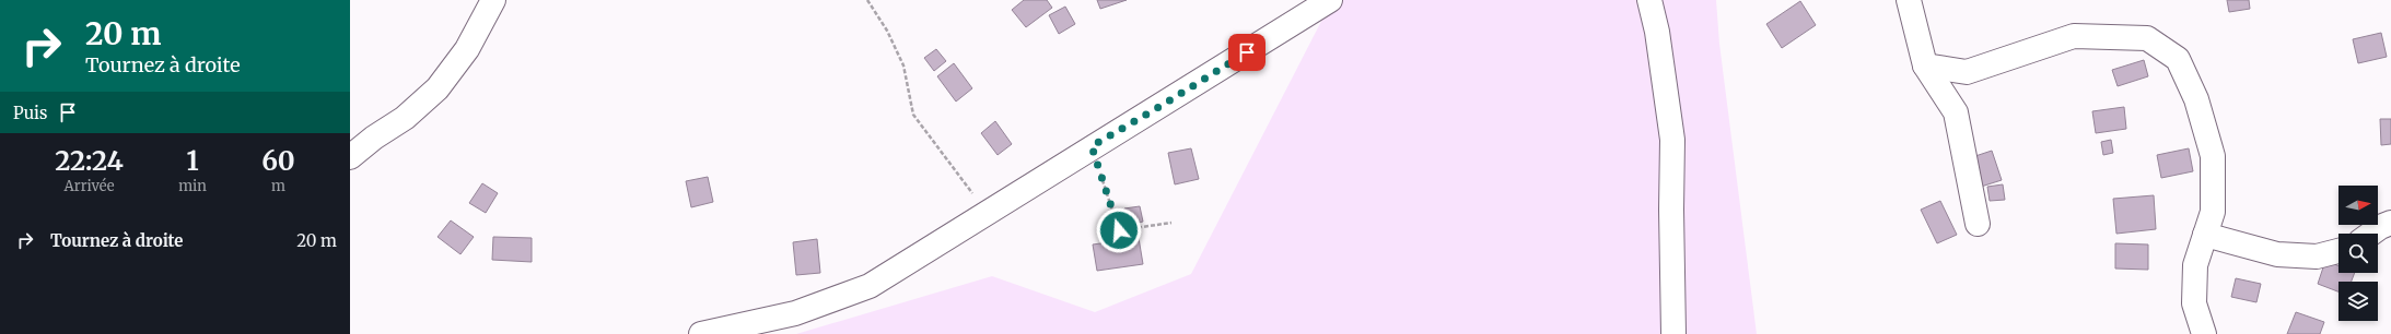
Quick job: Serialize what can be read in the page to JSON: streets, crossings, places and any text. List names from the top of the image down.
{
  "north": "right",
  "page": {
    "turn": ["20 m", "Tournez à droite"],
    "then": "Puis",
    "eta": [
      "22:24",
      "Arrivée",
      "1",
      "min",
      "60",
      "m"
    ],
    "list": [
      {
        "name": "Tournez à droite",
        "value": "20 m"
      }
    ]
  }
}
